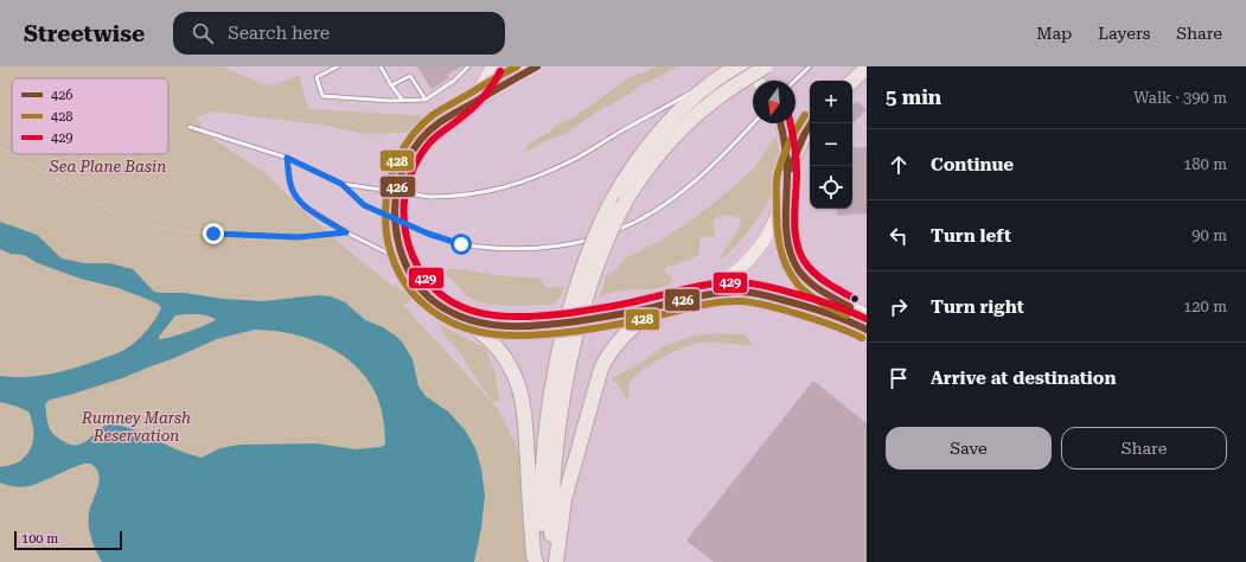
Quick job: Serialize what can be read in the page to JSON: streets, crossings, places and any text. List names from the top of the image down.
{
  "parks": ["Sea Plane Basin", "Rumney Marsh Reservation"],
  "lines": ["transit line 426", "transit line 428", "transit line 429"],
  "legend": ["426", "428", "429"],
  "scale_bar": "100 m",
  "north": "bottom",
  "page": {
    "header": "Streetwise",
    "search": "Search here",
    "nav": ["Map", "Layers", "Share"],
    "heading": ["5 min", "Walk · 390 m"],
    "map_buttons": ["+", "−"],
    "list": [
      ["Continue", "180 m"],
      ["Turn left", "90 m"],
      ["Turn right", "120 m"],
      "Arrive at destination"
    ],
    "buttons": ["Save", "Share"],
    "scale": "100 m"
  }
}
